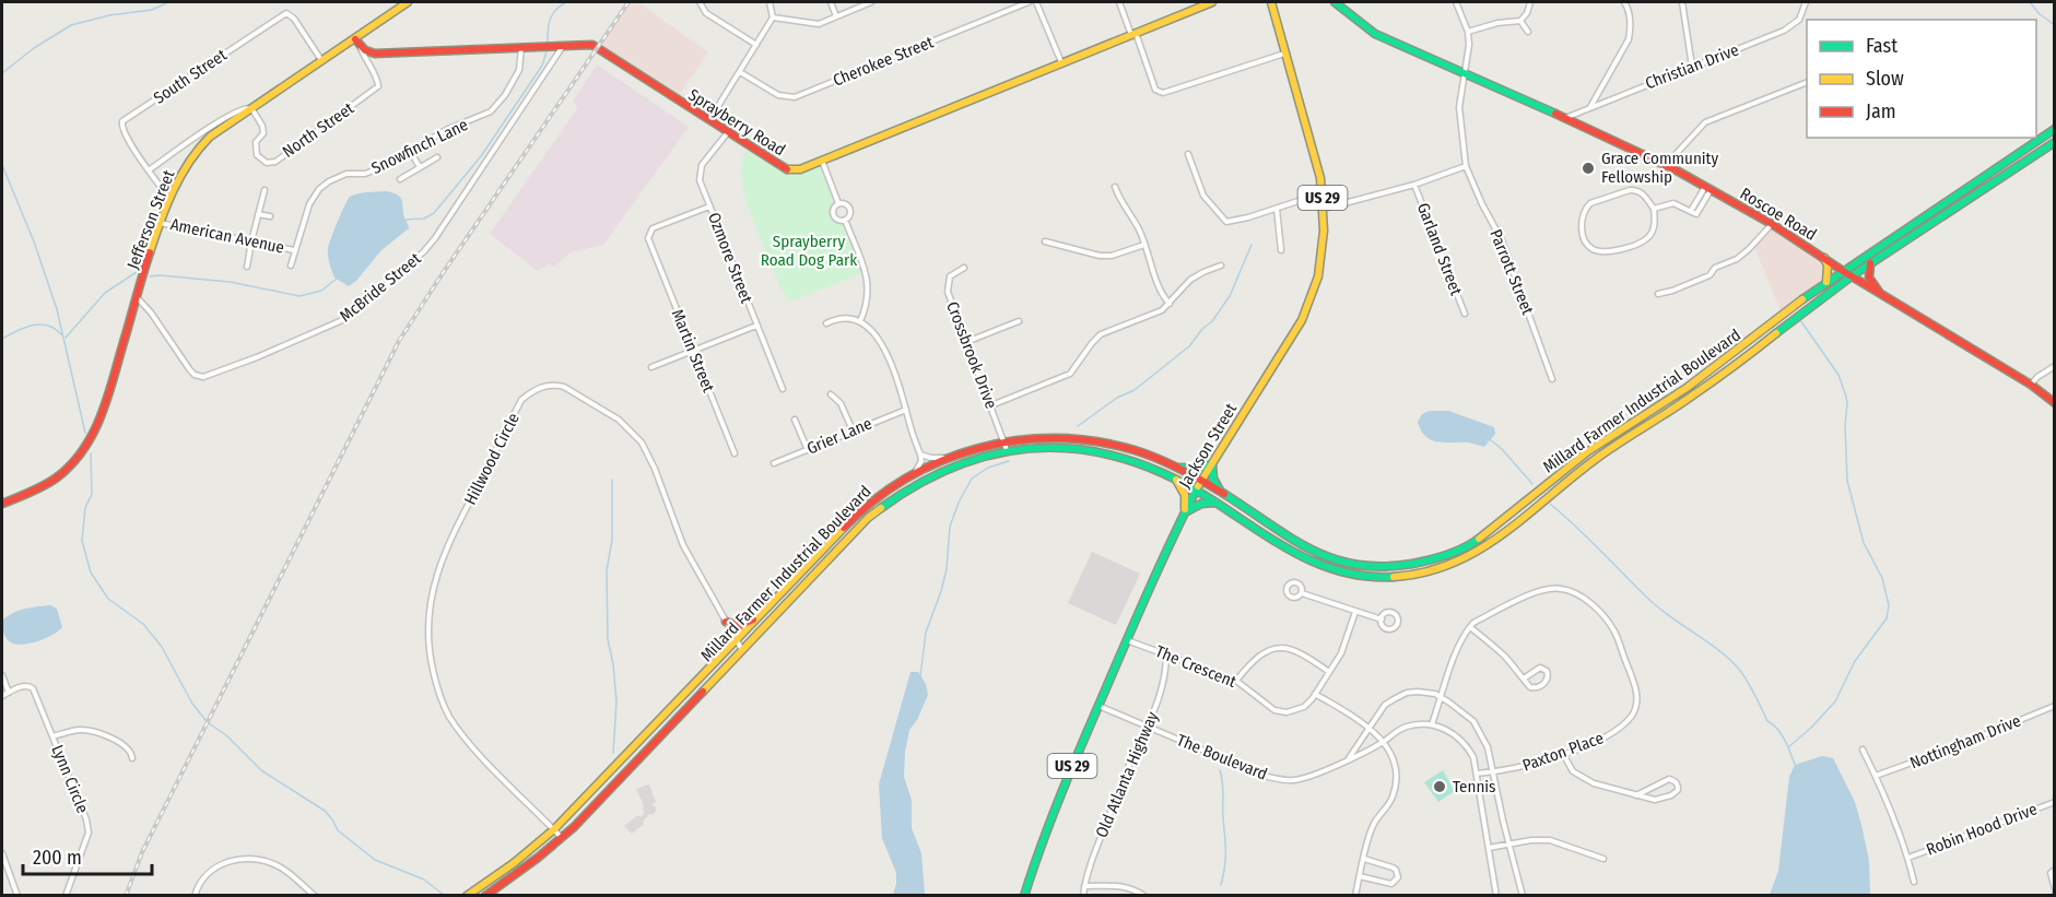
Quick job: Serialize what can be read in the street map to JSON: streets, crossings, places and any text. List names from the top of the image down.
{
  "streets": {
    "main road": [
      "Sprayberry Road",
      "US 29",
      "Roscoe Road",
      "Jefferson Street",
      "Millard Farmer Industrial Boulevard",
      "Jackson Street"
    ],
    "street": [
      "Cherokee Street",
      "Christian Drive",
      "South Street",
      "North Street",
      "Snowfinch Lane",
      "American Avenue",
      "Garland Street",
      "Ozmore Street",
      "Parrott Street",
      "McBride Street",
      "Martin Street",
      "Crossbrook Drive",
      "Grier Lane",
      "Hillwood Circle",
      "The Crescent",
      "Nottingham Drive",
      "Paxton Place",
      "The Boulevard",
      "Old Atlanta Highway",
      "Lynn Circle",
      "Robin Hood Drive"
    ]
  },
  "crossings": [
    ["Christian Drive", "Roscoe Road"],
    ["South Street", "Jefferson Street"],
    ["Sprayberry Road", "North Street"],
    ["Sprayberry Road", "Snowfinch Lane"],
    ["Sprayberry Road", "Ozmore Street"],
    ["Sprayberry Road", "McBride Street"],
    ["North Street", "Jefferson Street"],
    ["Snowfinch Lane", "American Avenue"],
    ["Roscoe Road", "Parrott Street"],
    ["Roscoe Road", "Millard Farmer Industrial Boulevard"],
    ["Jefferson Street", "American Avenue"],
    ["Jefferson Street", "McBride Street"],
    ["Ozmore Street", "Martin Street"],
    ["Crossbrook Drive", "Millard Farmer Industrial Boulevard"],
    ["Millard Farmer Industrial Boulevard", "Jackson Street"],
    ["Millard Farmer Industrial Boulevard", "Hillwood Circle"],
    ["Jackson Street", "The Crescent"],
    ["Jackson Street", "The Boulevard"],
    ["The Crescent", "Old Atlanta Highway"],
    ["The Boulevard", "Old Atlanta Highway"]
  ],
  "parks": ["Sprayberry Road Dog Park"],
  "places": ["Grace Community Fellowship", "Tennis"],
  "legend": ["Fast", "Slow", "Jam"],
  "scale_bar": "200 m"
}
